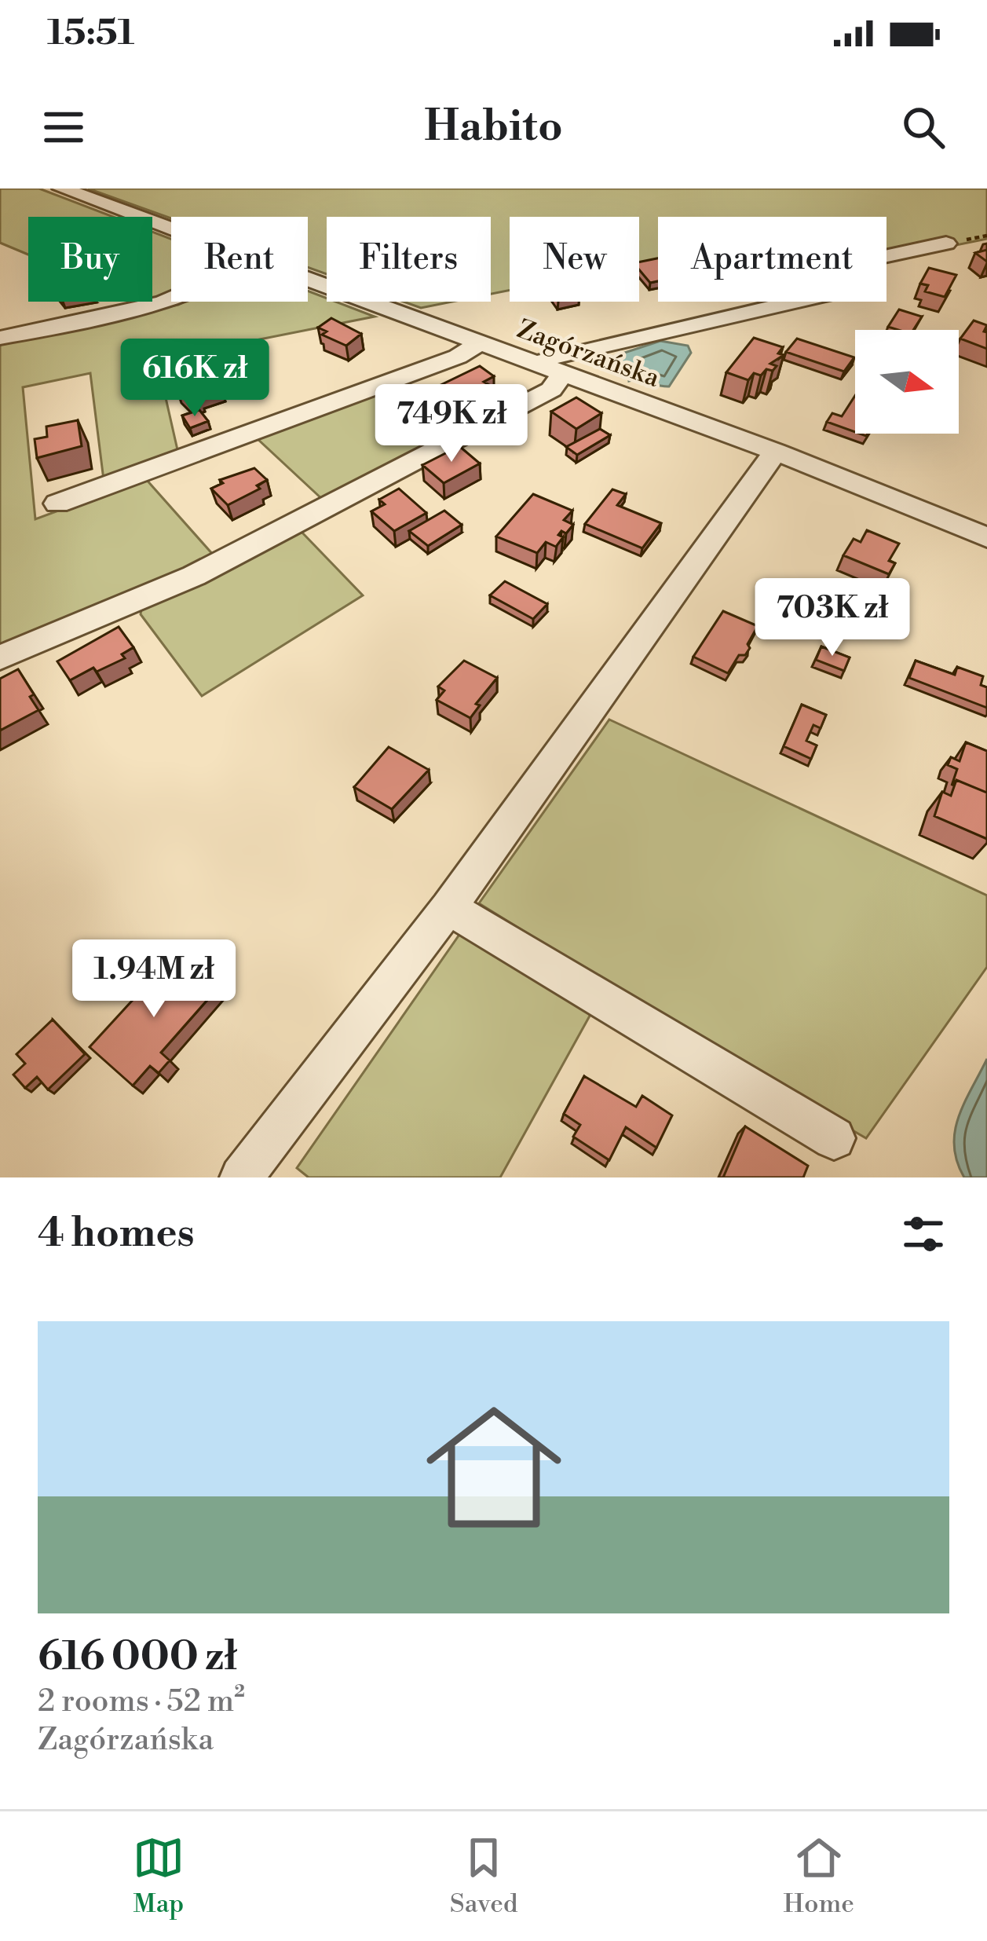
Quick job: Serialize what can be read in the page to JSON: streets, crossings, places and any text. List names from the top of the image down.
{
  "streets": {
    "street": ["Zagórzańska"]
  },
  "north": "right",
  "page": {
    "status": "15:51",
    "header": "Habito",
    "chip": [
      "Buy",
      "Rent",
      "Filters",
      "New",
      "Apartment"
    ],
    "price": [
      "616K zł",
      "749K zł",
      "703K zł",
      "1.94M zł"
    ],
    "heading": "4 homes",
    "list": [
      {
        "name": "616 000 zł",
        "note": "2 rooms · 52 m² · Zagórzańska"
      }
    ],
    "tabs": ["Map", "Saved", "Home"]
  }
}
